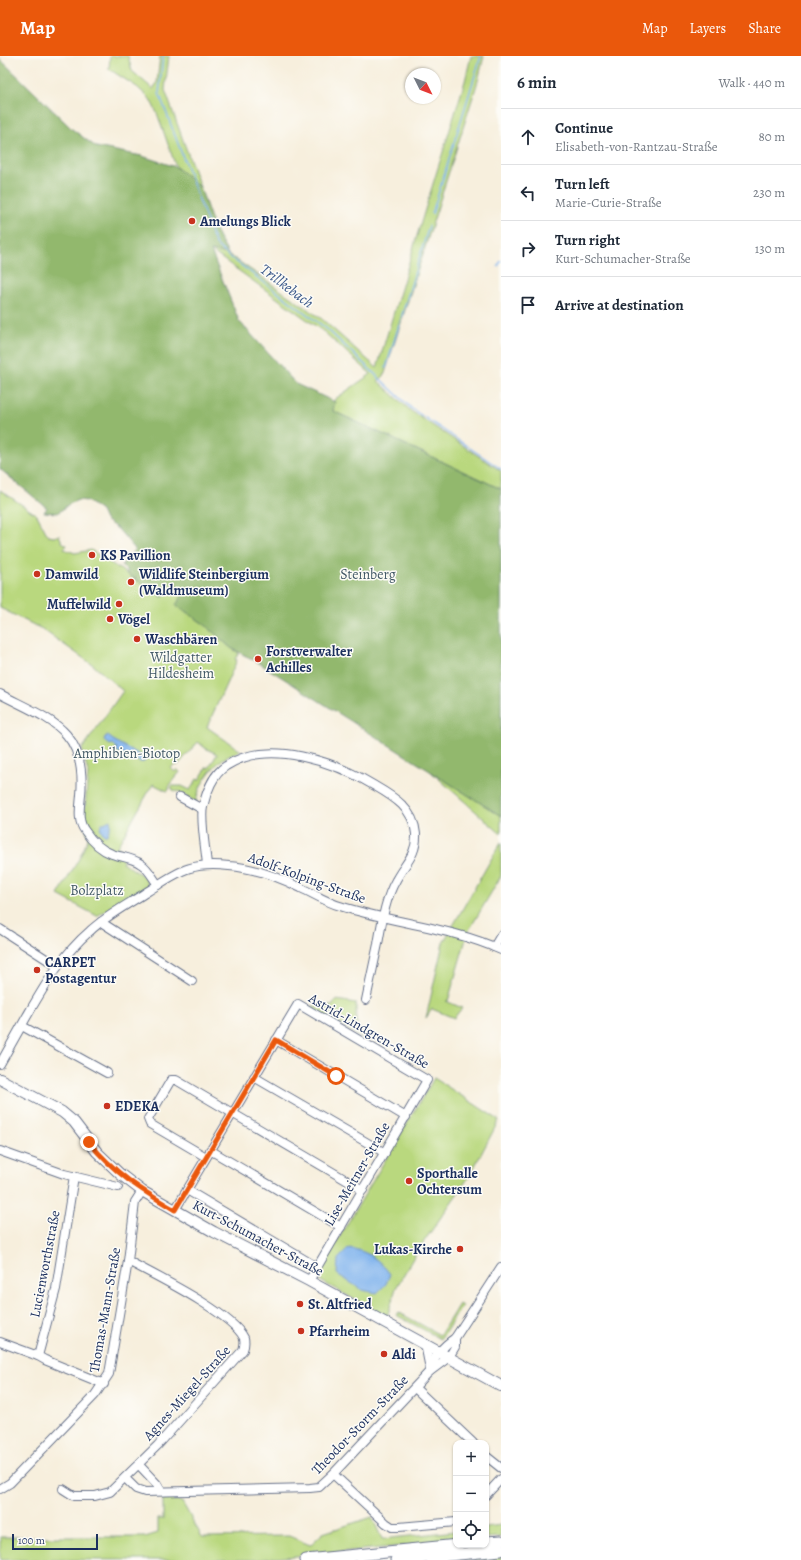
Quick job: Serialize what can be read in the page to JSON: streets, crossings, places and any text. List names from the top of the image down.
{
  "streets": {
    "main road": ["Kurt-Schumacher-Straße"],
    "street": [
      "Adolf-Kolping-Straße",
      "Astrid-Lindgren-Straße",
      "Lise-Meitner-Straße",
      "Lucienworthstraße",
      "Thomas-Mann-Straße",
      "Agnes-Miegel-Straße",
      "Theodor-Storm-Straße"
    ]
  },
  "crossings": [
    ["Astrid-Lindgren-Straße", "Lise-Meitner-Straße"],
    ["Lise-Meitner-Straße", "Kurt-Schumacher-Straße"],
    ["Kurt-Schumacher-Straße", "Thomas-Mann-Straße"],
    ["Kurt-Schumacher-Straße", "Theodor-Storm-Straße"],
    ["Thomas-Mann-Straße", "Agnes-Miegel-Straße"],
    ["Agnes-Miegel-Straße", "Theodor-Storm-Straße"]
  ],
  "water": ["Trillkebach"],
  "parks": [
    "Steinberg",
    "Wildgatter Hildesheim",
    "Amphibien-Biotop",
    "Bolzplatz"
  ],
  "places": [
    "Amelungs Blick",
    "KS Pavillion",
    "Damwild",
    "Wildlife Steinbergium (Waldmuseum)",
    "Muffelwild",
    "Vögel",
    "Waschbären",
    "Forstverwalter Achilles",
    "CARPET Postagentur",
    "EDEKA",
    "Sporthalle Ochtersum",
    "Lukas-Kirche",
    "St. Altfried",
    "Pfarrheim",
    "Aldi"
  ],
  "scale_bar": "100 m",
  "north": "bottom right",
  "page": {
    "header": "Map",
    "nav": ["Map", "Layers", "Share"],
    "heading": ["6 min", "Walk · 440 m"],
    "list": [
      ["Continue", "Elisabeth-von-Rantzau-Straße", "80 m"],
      ["Turn left", "Marie-Curie-Straße", "230 m"],
      ["Turn right", "Kurt-Schumacher-Straße", "130 m"],
      "Arrive at destination"
    ],
    "map_buttons": ["+", "−"],
    "scale": "100 m"
  }
}
